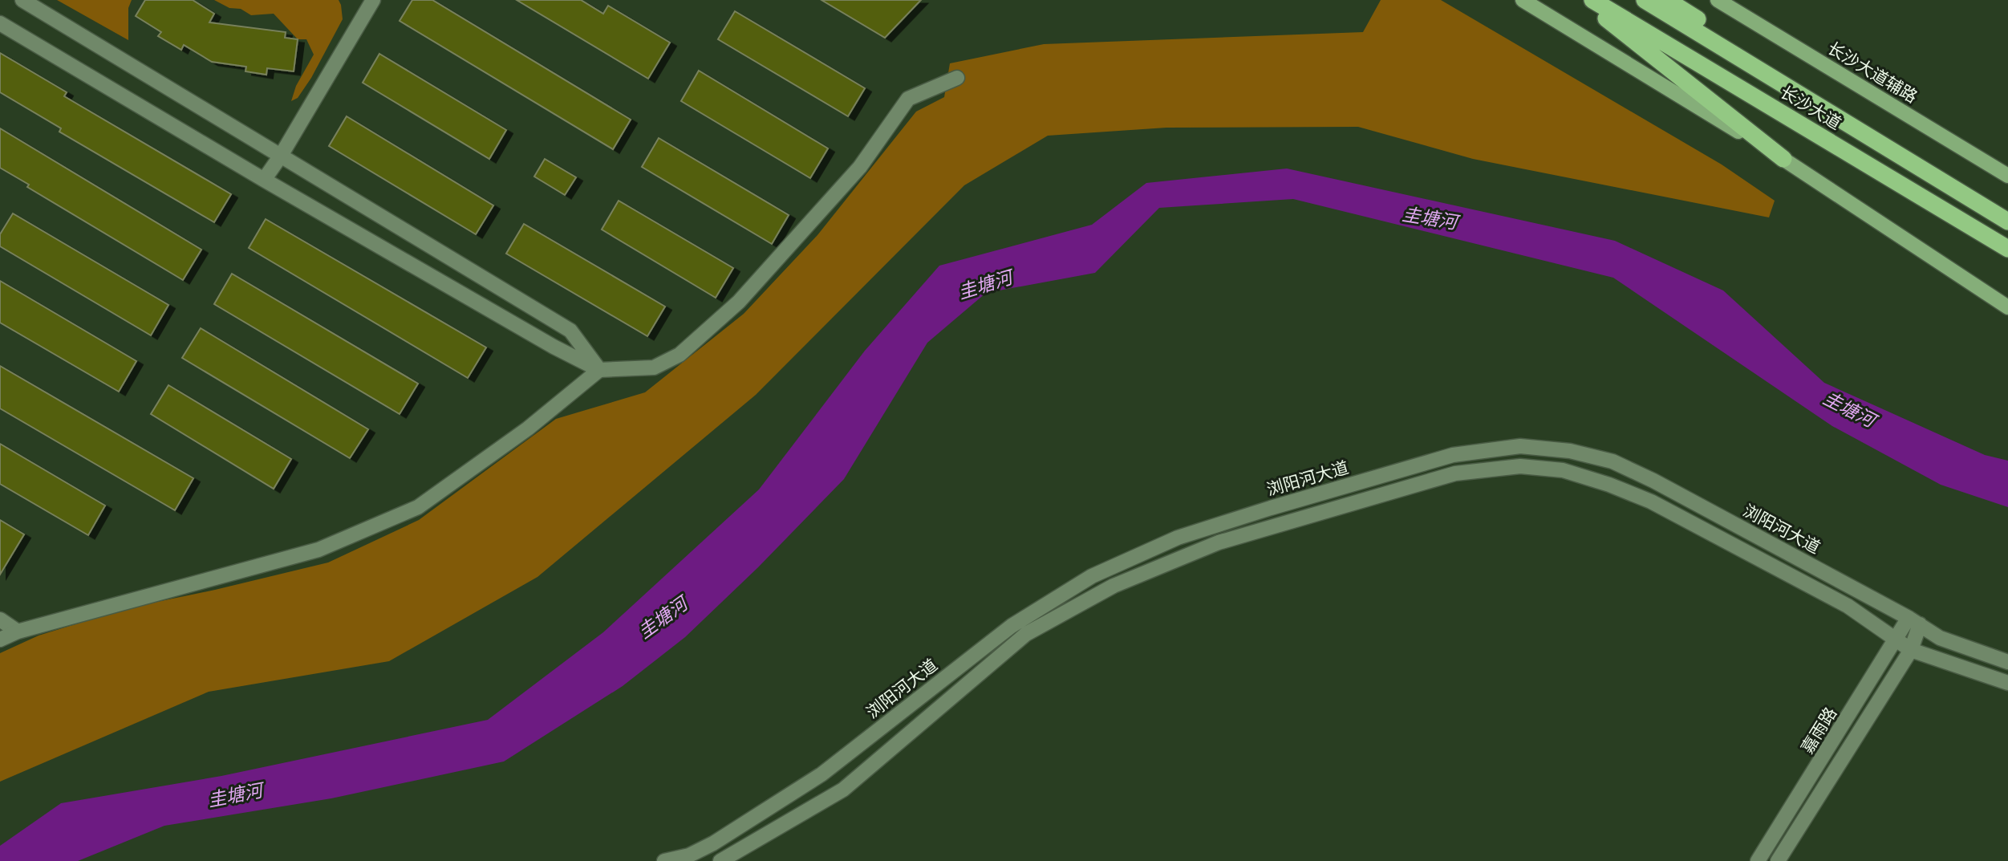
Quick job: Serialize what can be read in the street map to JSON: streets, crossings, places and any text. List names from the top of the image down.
{
  "streets": {
    "highway": ["长沙大道"],
    "main road": ["长沙大道辅路", "浏阳河大道", "嘉雨路"]
  },
  "crossings": [
    ["浏阳河大道", "嘉雨路"]
  ],
  "water": ["圭塘河"]
}
